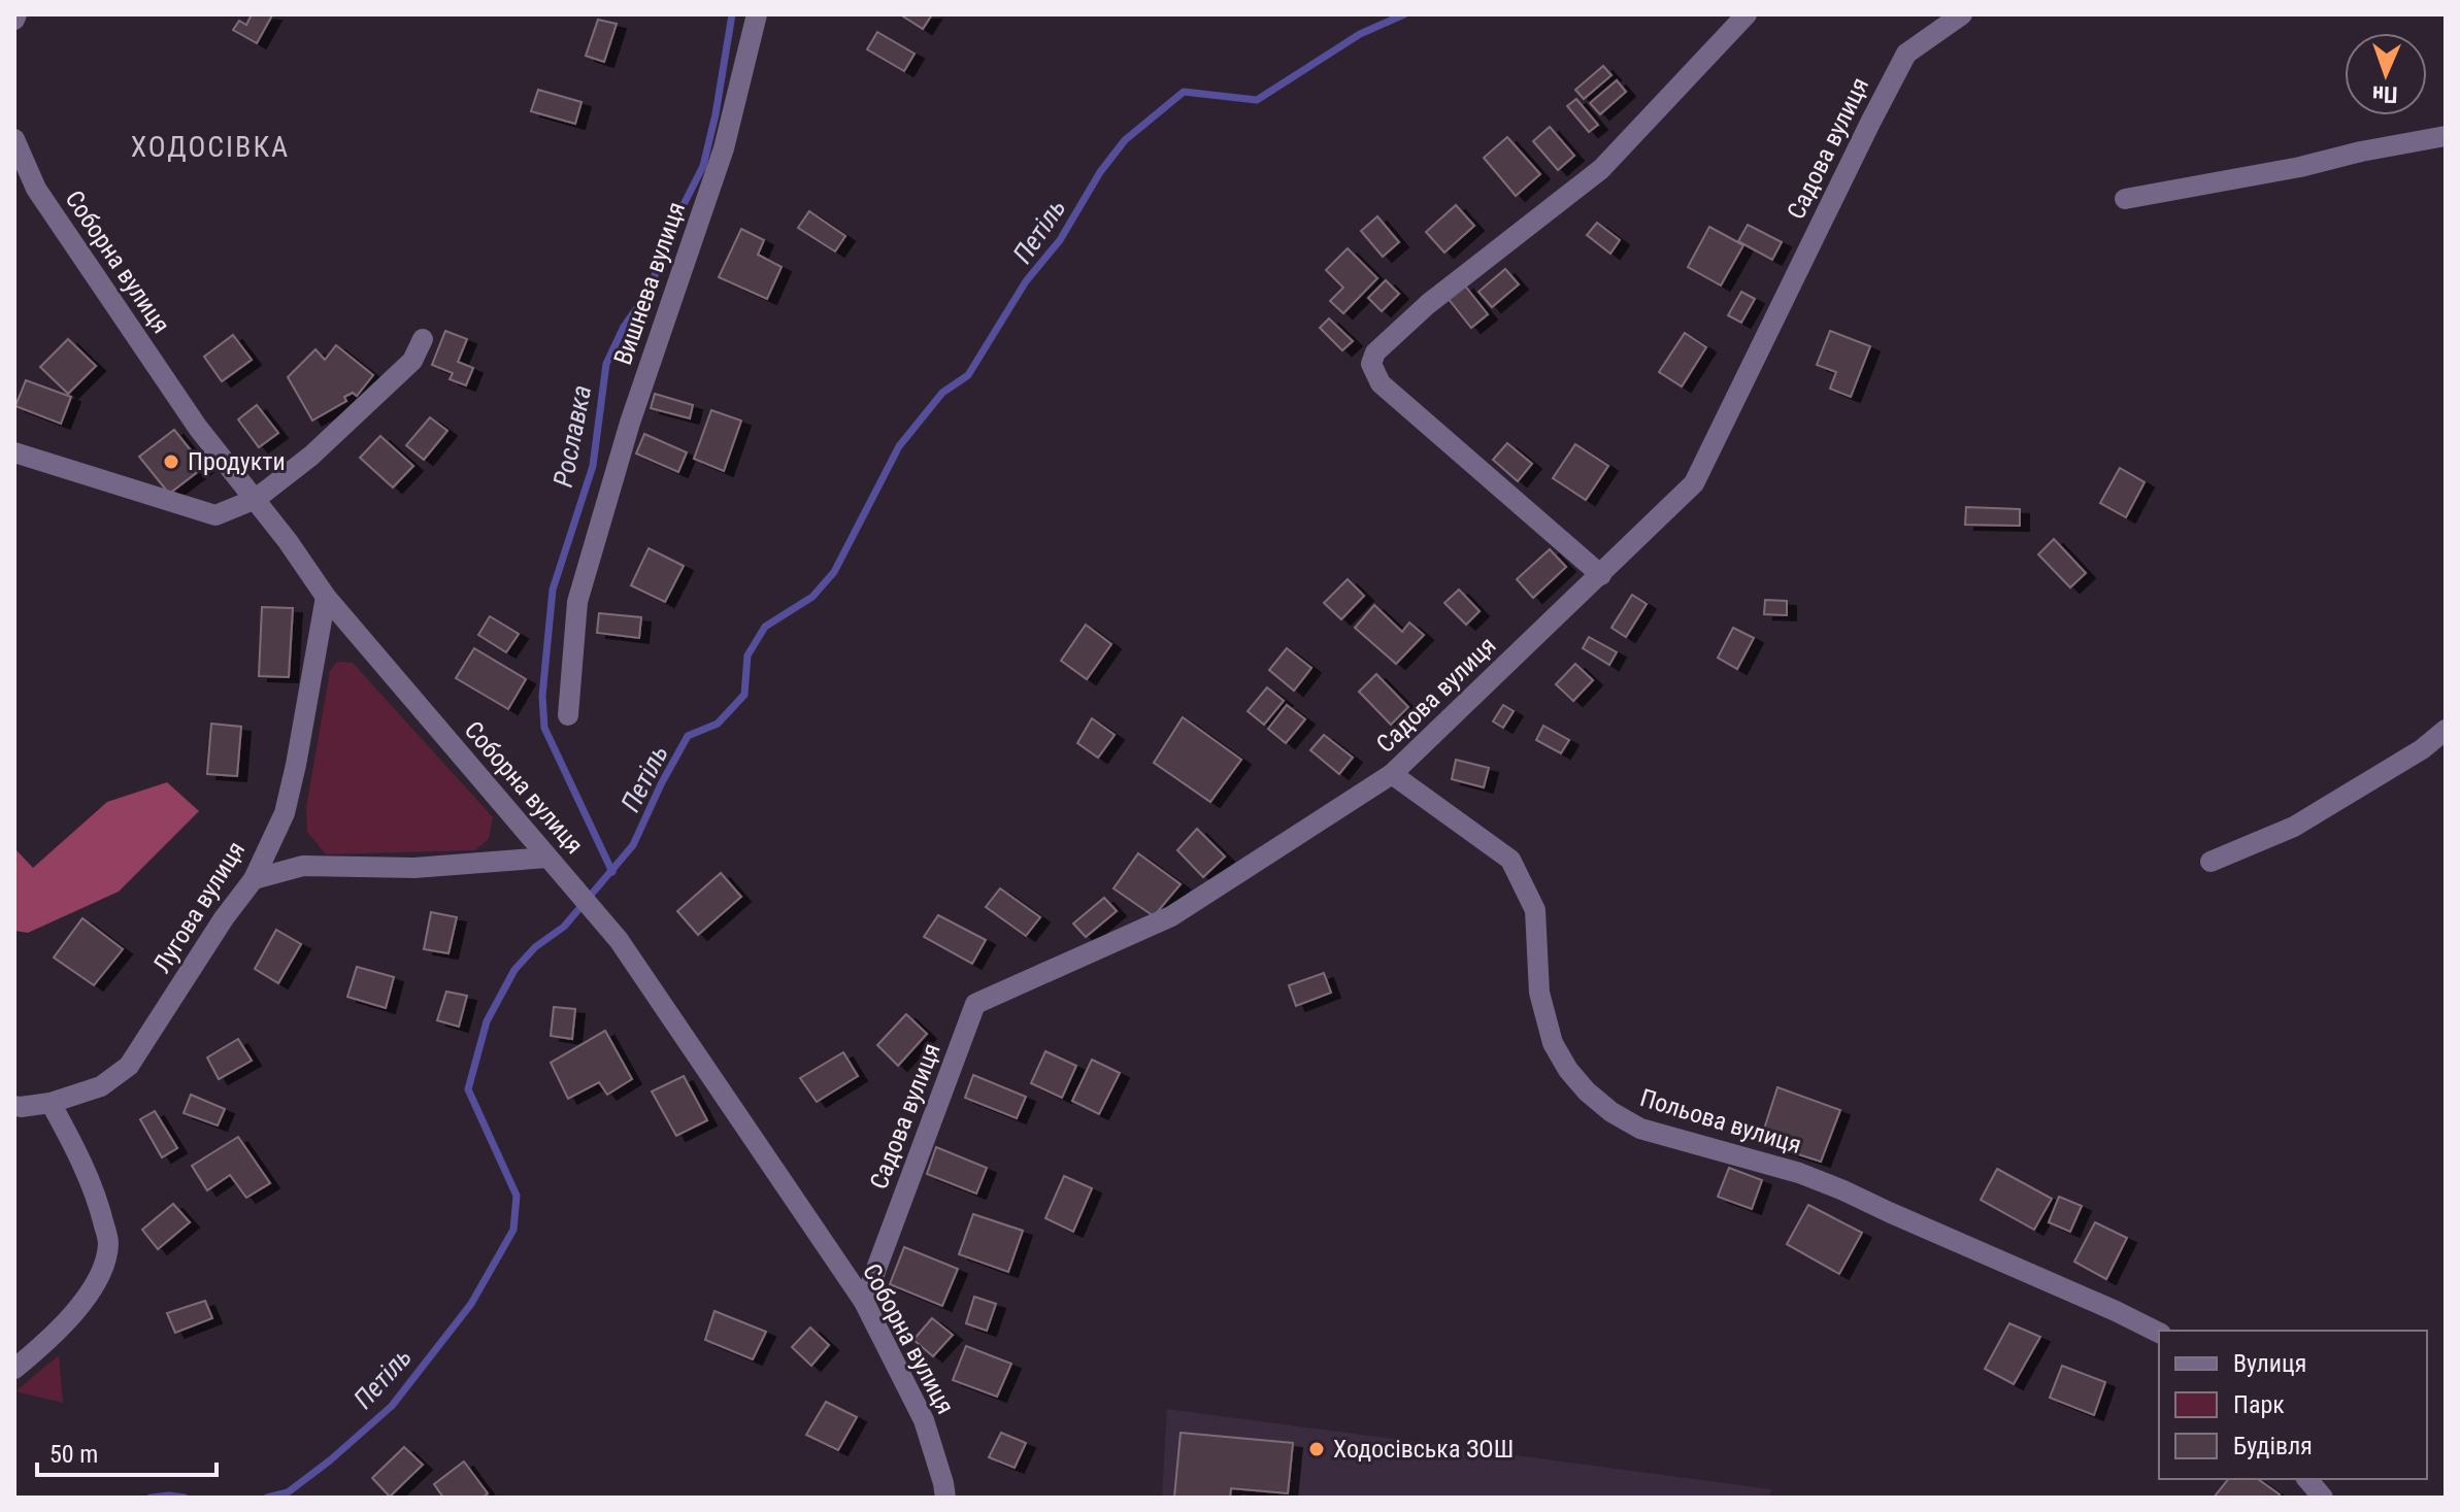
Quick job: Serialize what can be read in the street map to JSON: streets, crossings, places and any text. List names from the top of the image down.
{
  "streets": {
    "street": [
      "Садова вулиця",
      "Соборна вулиця",
      "Вишнева вулиця",
      "Лугова вулиця",
      "Польова вулиця"
    ]
  },
  "crossings": [
    ["Садова вулиця", "Соборна вулиця"],
    ["Садова вулиця", "Польова вулиця"],
    ["Соборна вулиця", "Лугова вулиця"]
  ],
  "districts": ["ХОДОСІВКА"],
  "water": ["Петіль", "Рославка"],
  "places": ["Продукти", "Ходосівська ЗОШ"],
  "legend": ["Вулиця", "Парк", "Будівля"],
  "scale_bar": "50 m",
  "north": "bottom"
}
